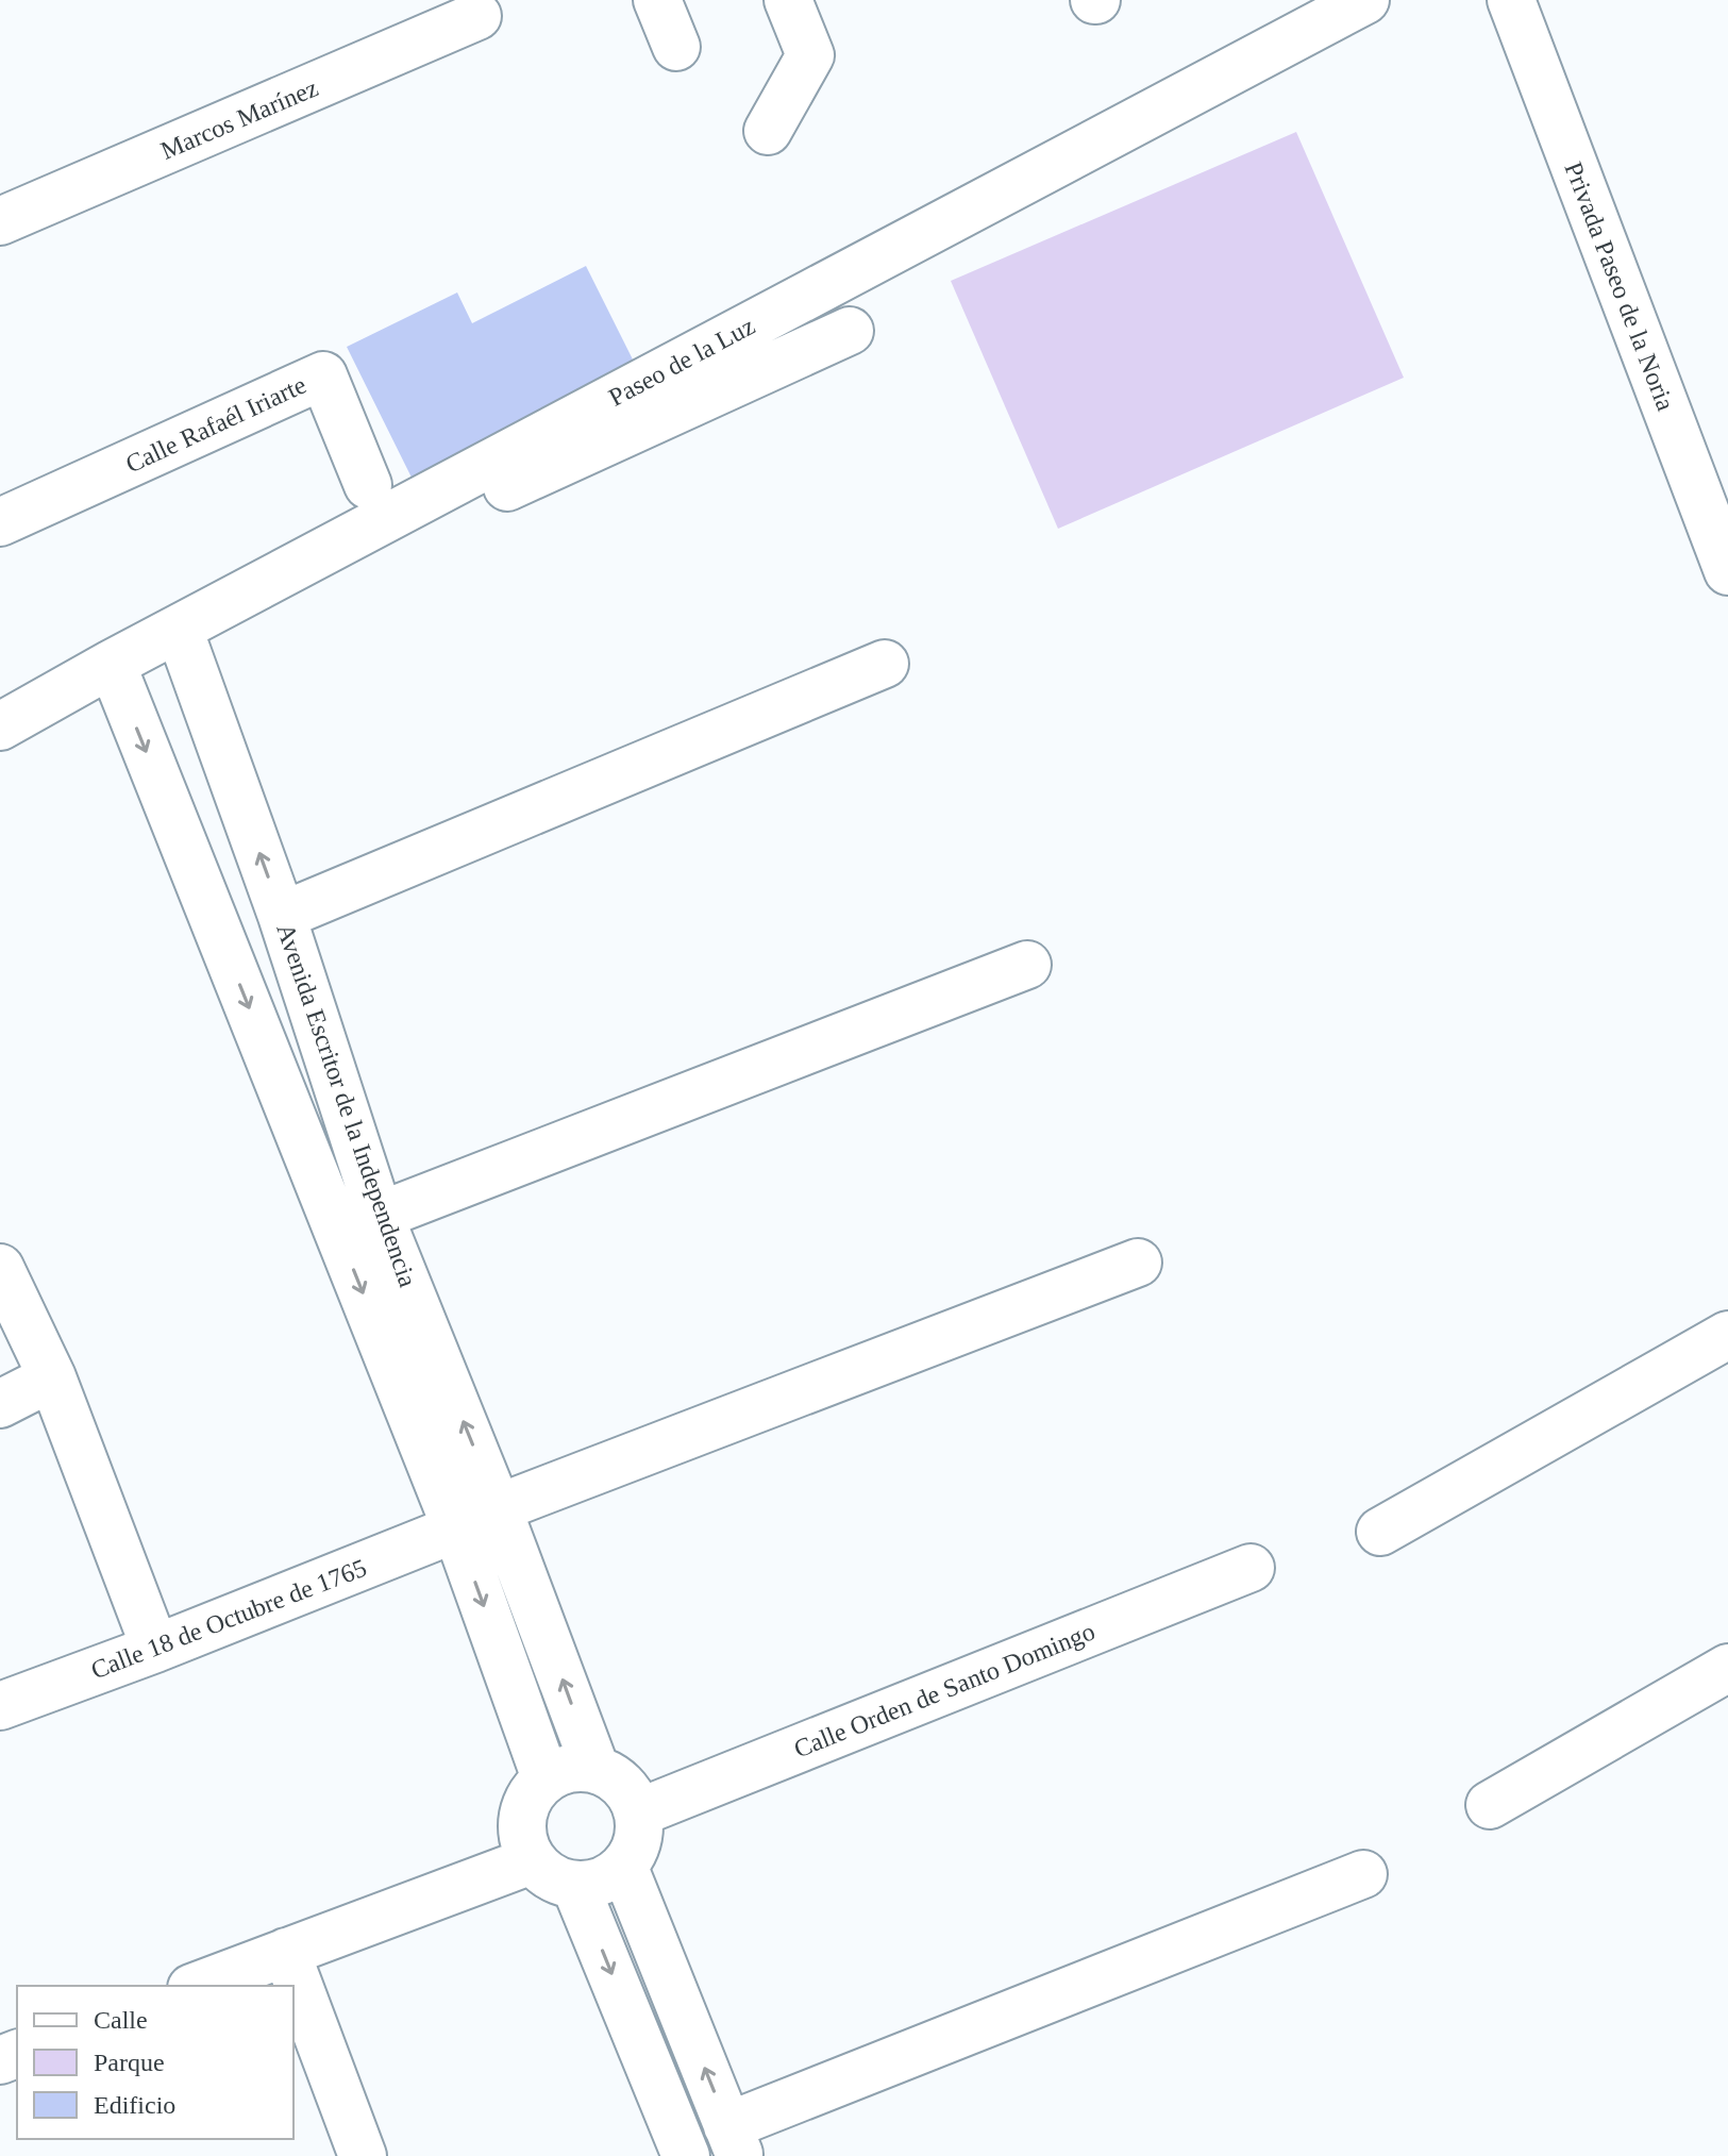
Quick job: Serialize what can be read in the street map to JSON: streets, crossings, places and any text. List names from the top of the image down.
{
  "streets": {
    "street": [
      "Marcos Marínez",
      "Privada Paseo de la Noria",
      "Paseo de la Luz",
      "Calle Rafaél Iriarte",
      "Avenida Escritor de la Independencia",
      "Calle 18 de Octubre de 1765",
      "Calle Orden de Santo Domingo"
    ]
  },
  "crossings": [
    ["Paseo de la Luz", "Avenida Escritor de la Independencia"],
    ["Avenida Escritor de la Independencia", "Calle 18 de Octubre de 1765"],
    ["Avenida Escritor de la Independencia", "Calle Orden de Santo Domingo"]
  ],
  "legend": ["Calle", "Parque", "Edificio"]
}
